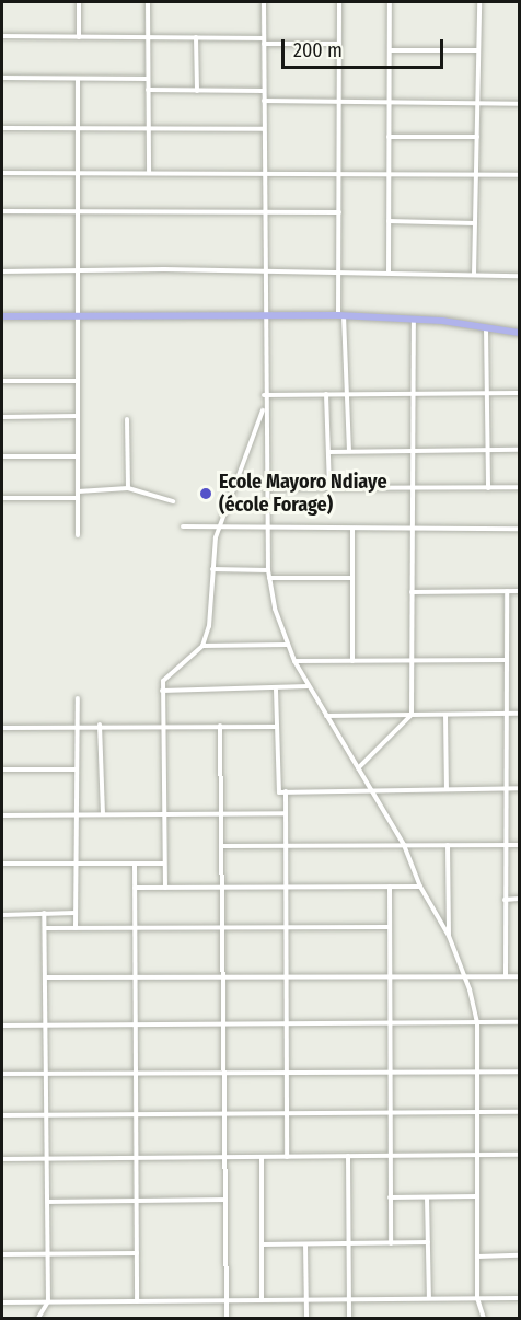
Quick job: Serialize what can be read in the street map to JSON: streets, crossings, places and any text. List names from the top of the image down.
{
  "places": ["Ecole Mayoro Ndiaye (école Forage)"],
  "scale_bar": "200 m"
}
